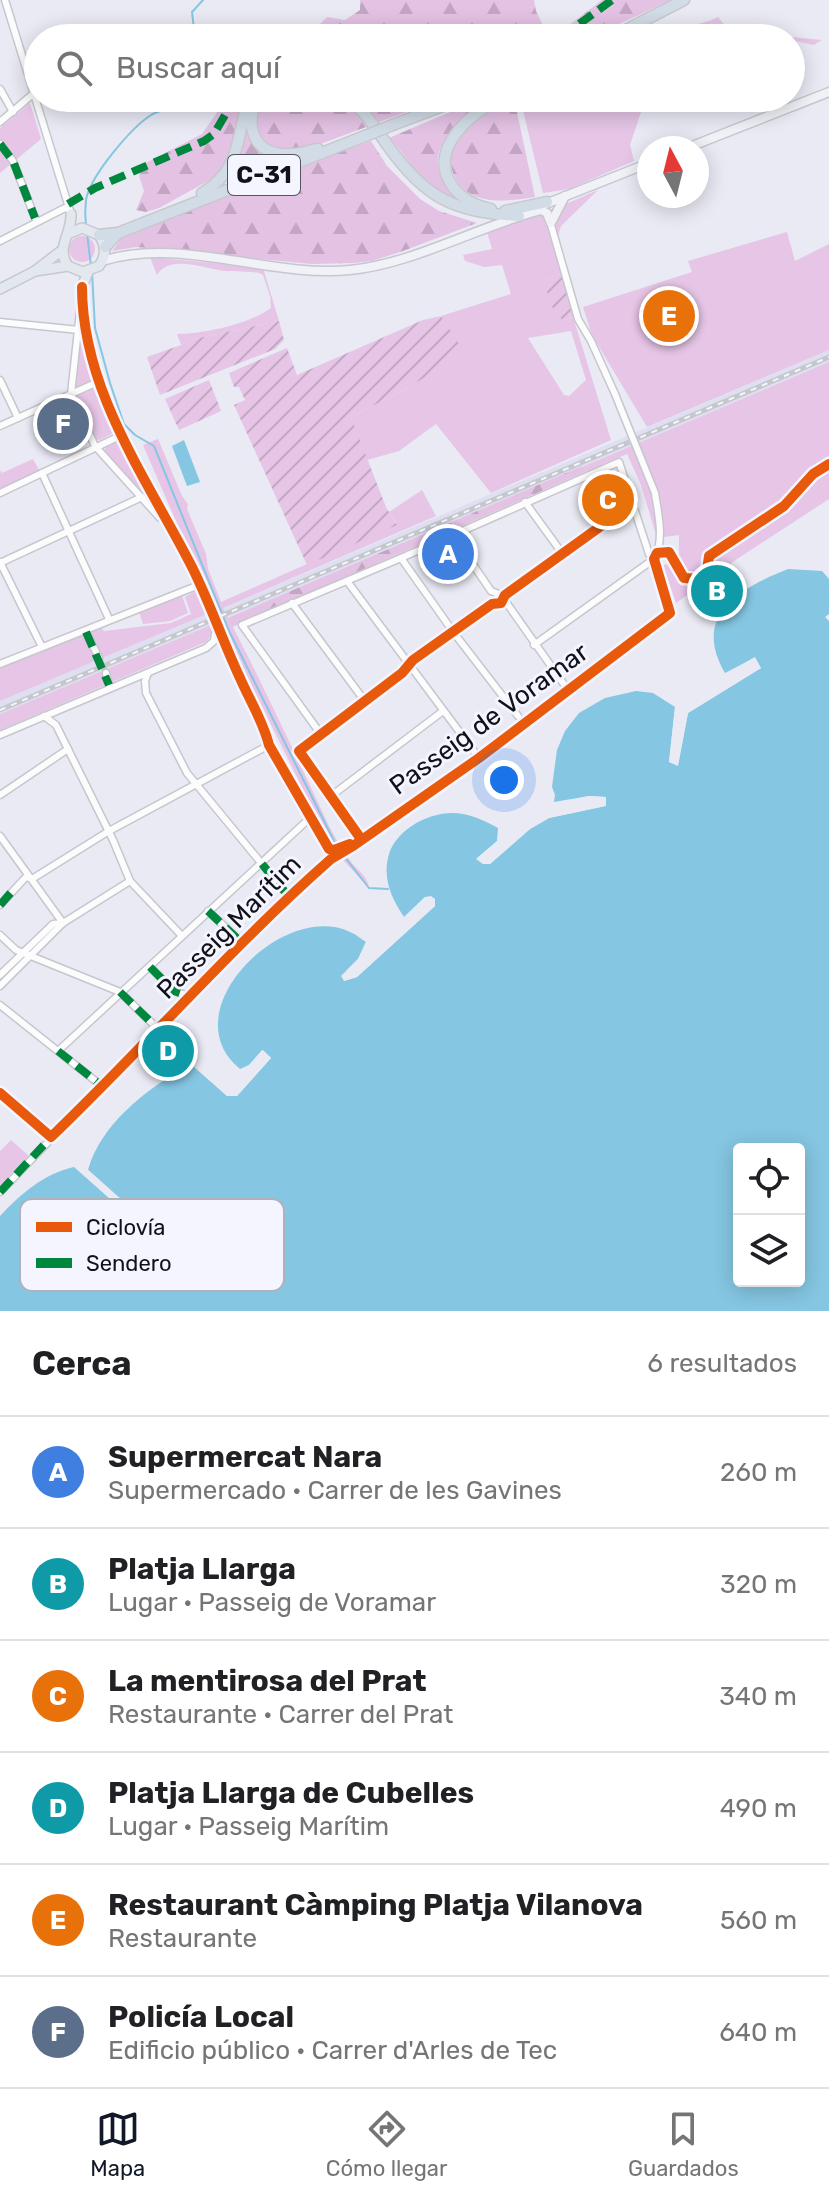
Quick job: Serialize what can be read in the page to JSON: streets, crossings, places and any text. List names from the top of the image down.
{
  "streets": {
    "highway": ["C-31"],
    "street": ["Passeig de Voramar", "Passeig Marítim"]
  },
  "crossings": [
    ["Passeig de Voramar", "Passeig Marítim"]
  ],
  "legend": ["Ciclovía", "Sendero"],
  "north": "top",
  "page": {
    "search": "Buscar aquí",
    "pins": [
      "E",
      "F",
      "C",
      "A",
      "B",
      "D"
    ],
    "heading": ["Cerca", "6 resultados"],
    "list": [
      {
        "mark": "A",
        "name": "Supermercat Nara",
        "note": "Supermercado · Carrer de les Gavines",
        "value": "260 m"
      },
      {
        "mark": "B",
        "name": "Platja Llarga",
        "note": "Lugar · Passeig de Voramar",
        "value": "320 m"
      },
      {
        "mark": "C",
        "name": "La mentirosa del Prat",
        "note": "Restaurante · Carrer del Prat",
        "value": "340 m"
      },
      {
        "mark": "D",
        "name": "Platja Llarga de Cubelles",
        "note": "Lugar · Passeig Marítim",
        "value": "490 m"
      },
      {
        "mark": "E",
        "name": "Restaurant Càmping Platja Vilanova",
        "note": "Restaurante",
        "value": "560 m"
      },
      {
        "mark": "F",
        "name": "Policía Local",
        "note": "Edificio público · Carrer d'Arles de Tec",
        "value": "640 m"
      }
    ],
    "nav": ["Mapa", "Cómo llegar", "Guardados"]
  }
}
